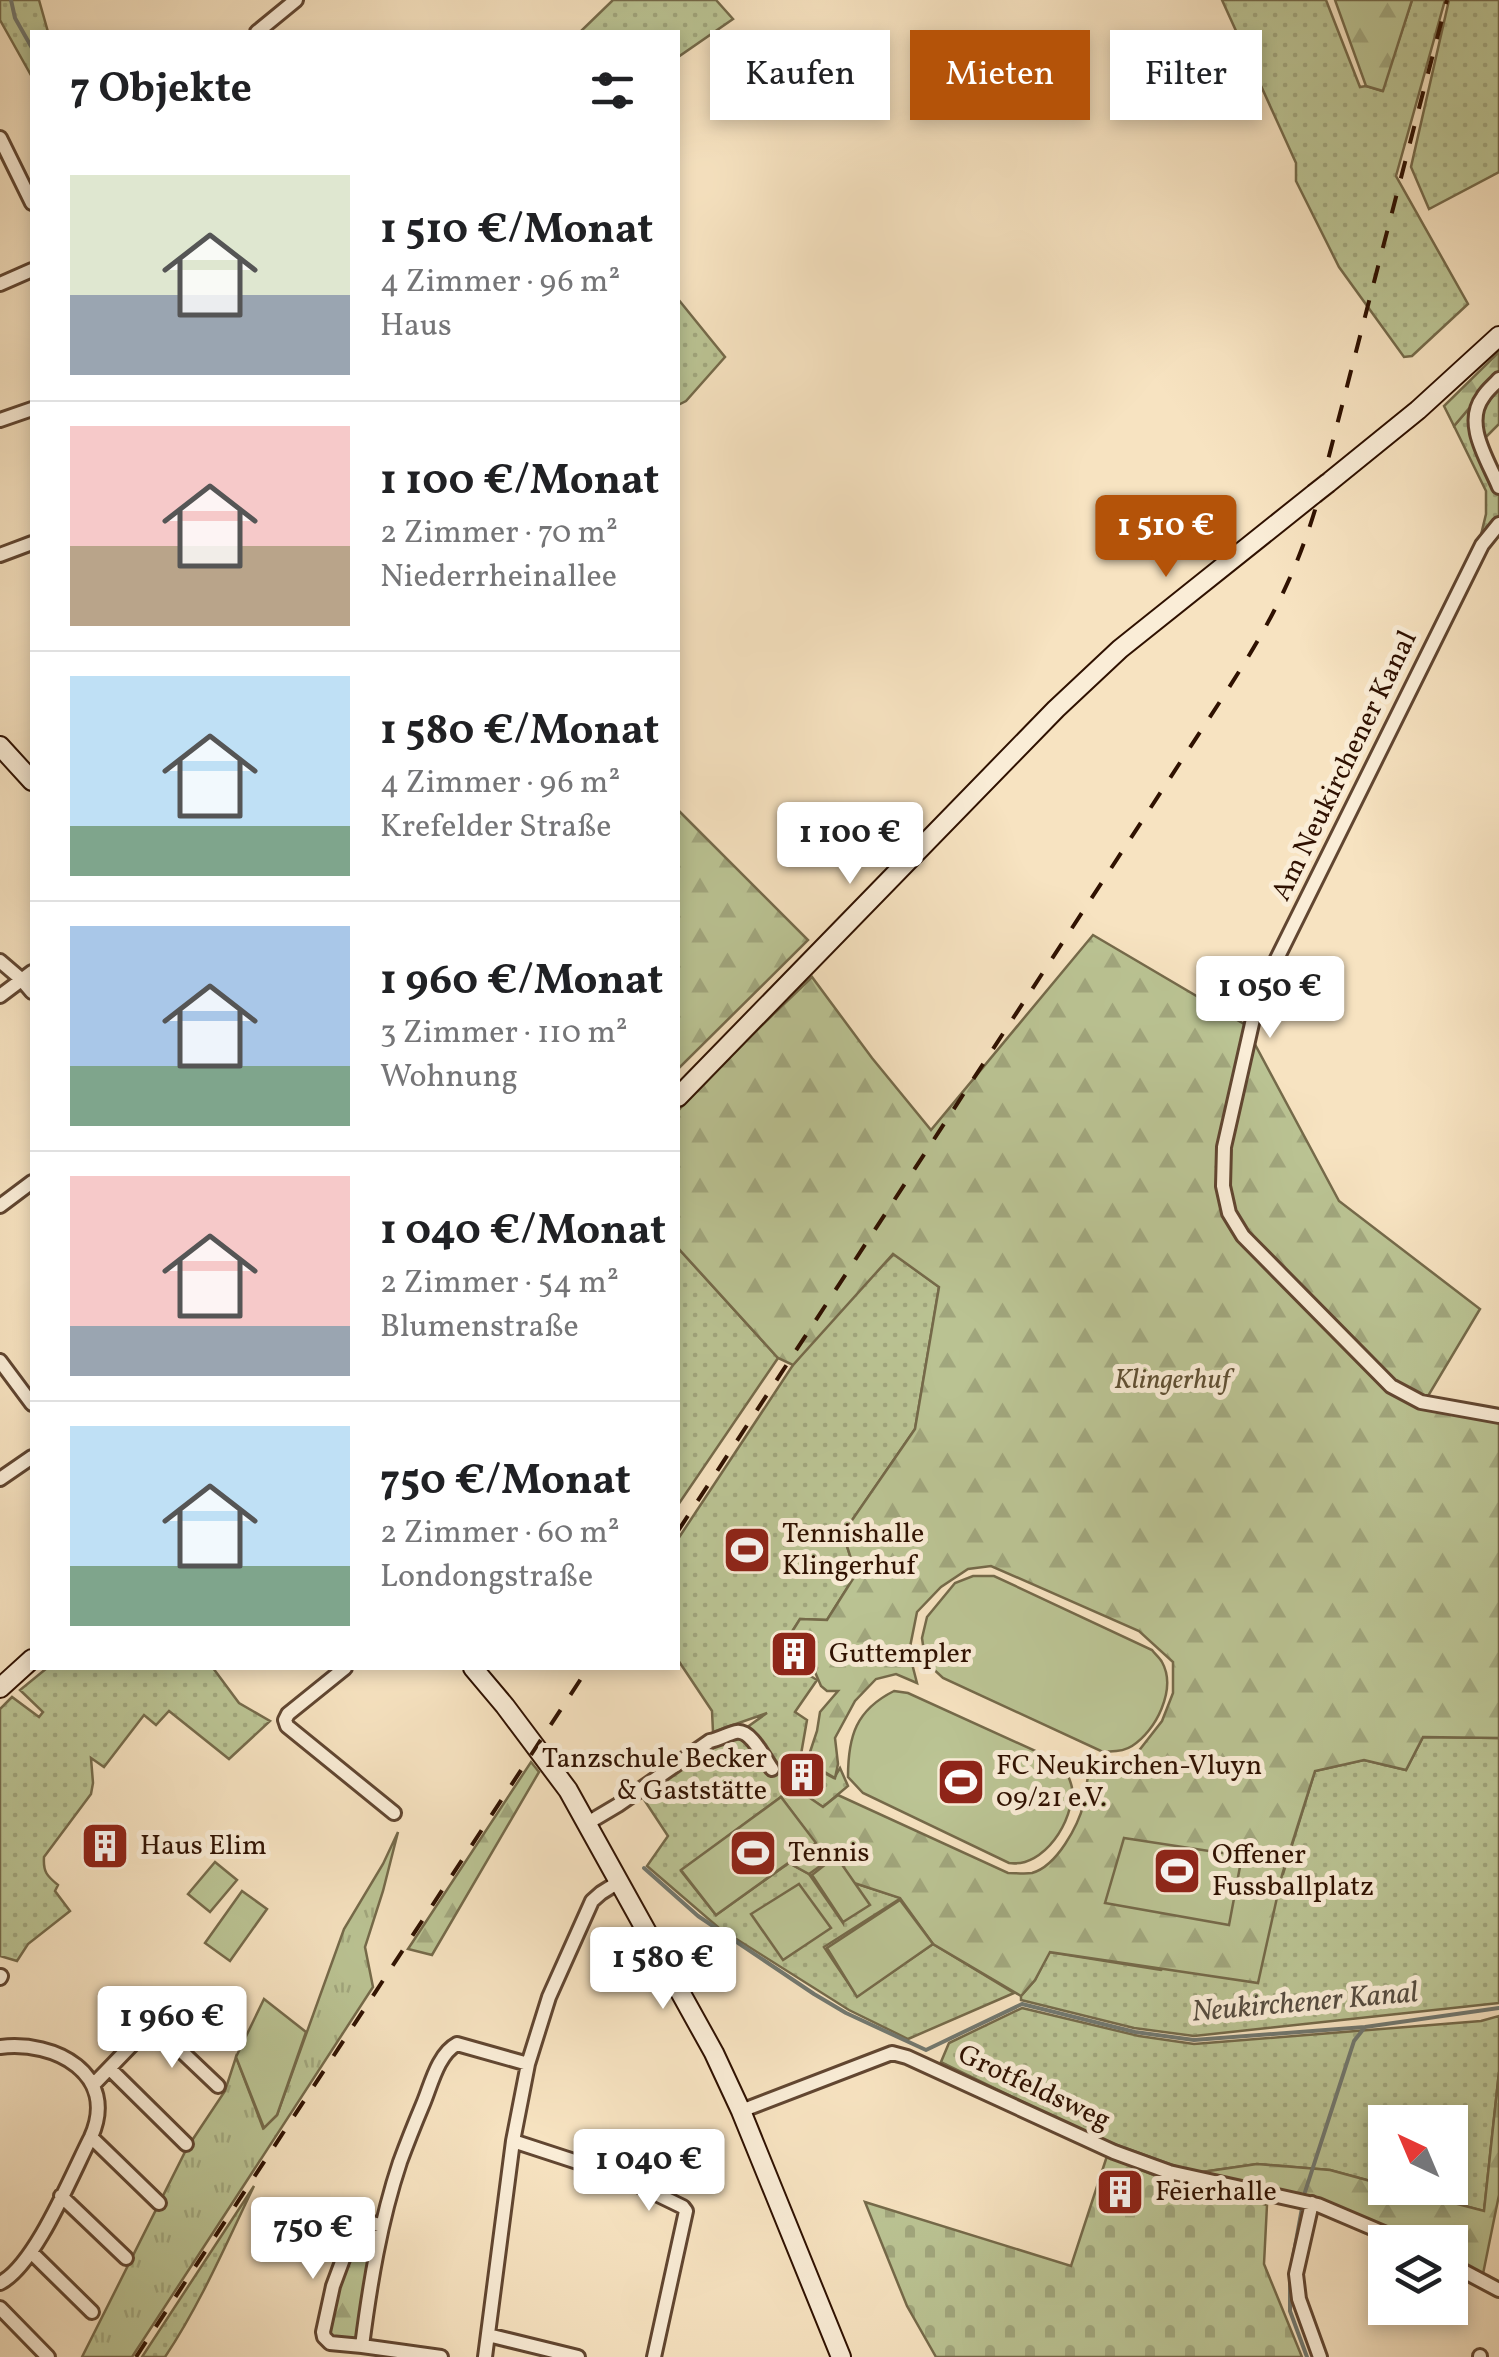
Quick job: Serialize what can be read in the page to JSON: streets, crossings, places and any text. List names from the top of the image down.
{
  "streets": {
    "street": ["Am Neukirchener Kanal", "Grotfeldsweg"]
  },
  "water": ["Neukirchener Kanal"],
  "parks": ["Klingerhuf"],
  "places": {
    "sports": [
      "Tennishalle Klingerhuf",
      "FC Neukirchen-Vluyn 09/21 e.V.",
      "Tennis",
      "Offener Fussballplatz"
    ],
    "building": [
      "Guttempler",
      "Tanzschule Becker & Gaststätte",
      "Haus Elim",
      "Feierhalle"
    ]
  },
  "north": "top left",
  "page": {
    "chip": ["Kaufen", "Mieten", "Filter"],
    "heading": "7 Objekte",
    "list": [
      {
        "name": "1 510 €/Monat",
        "note": "4 Zimmer · 96 m² · Haus"
      },
      {
        "name": "1 100 €/Monat",
        "note": "2 Zimmer · 70 m² · Niederrheinallee"
      },
      {
        "name": "1 580 €/Monat",
        "note": "4 Zimmer · 96 m² · Krefelder Straße"
      },
      {
        "name": "1 960 €/Monat",
        "note": "3 Zimmer · 110 m² · Wohnung"
      },
      {
        "name": "1 040 €/Monat",
        "note": "2 Zimmer · 54 m² · Blumenstraße"
      },
      {
        "name": "750 €/Monat",
        "note": "2 Zimmer · 60 m² · Londongstraße"
      }
    ],
    "price": [
      "1 510 €",
      "1 100 €",
      "1 050 €",
      "1 580 €",
      "1 960 €",
      "1 040 €",
      "750 €"
    ]
  }
}
